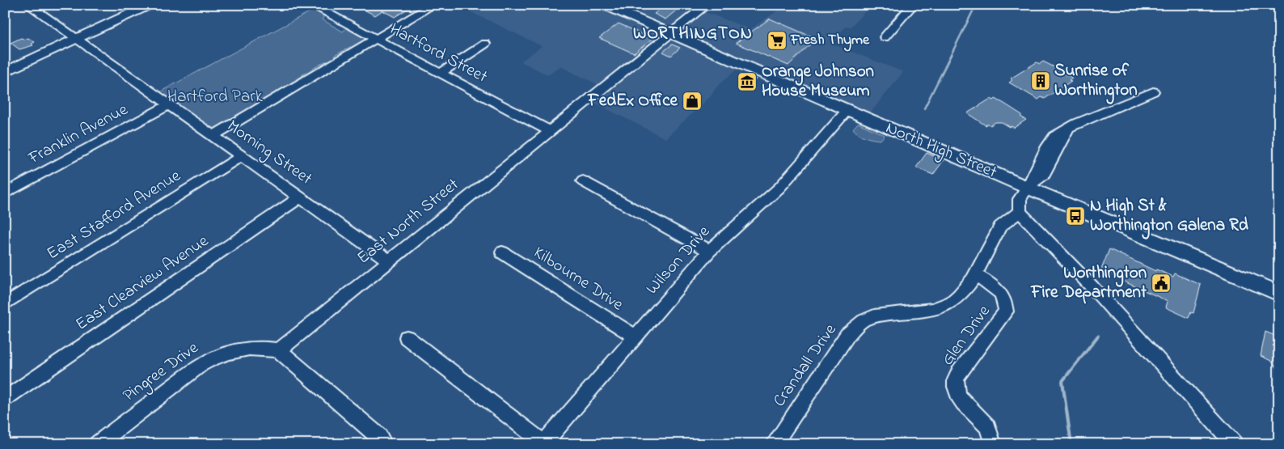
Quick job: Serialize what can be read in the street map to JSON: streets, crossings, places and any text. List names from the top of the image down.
{
  "streets": {
    "main road": ["North High Street"],
    "street": [
      "Hartford Street",
      "Franklin Avenue",
      "Morning Street",
      "East Stafford Avenue",
      "East North Street",
      "Wilson Drive",
      "Kilbourne Drive",
      "East Clearview Avenue",
      "Glen Drive",
      "Crandall Drive",
      "Pingree Drive"
    ]
  },
  "crossings": [
    ["Hartford Street", "East North Street"],
    ["Franklin Avenue", "Morning Street"],
    ["North High Street", "East North Street"],
    ["North High Street", "Wilson Drive"],
    ["Morning Street", "East Stafford Avenue"],
    ["Morning Street", "East North Street"],
    ["Morning Street", "East Clearview Avenue"],
    ["East North Street", "Pingree Drive"],
    ["Wilson Drive", "Kilbourne Drive"],
    ["Glen Drive", "Crandall Drive"]
  ],
  "districts": ["WORTHINGTON"],
  "parks": ["Hartford Park"],
  "places": {
    "supermarket": ["Fresh Thyme"],
    "building": ["Sunrise of Worthington"],
    "museum": ["Orange Johnson House Museum"],
    "shop": ["FedEx Office"],
    "bus stop": ["N High St & Worthington Galena Rd"],
    "public building": ["Worthington Fire Department"]
  }
}
